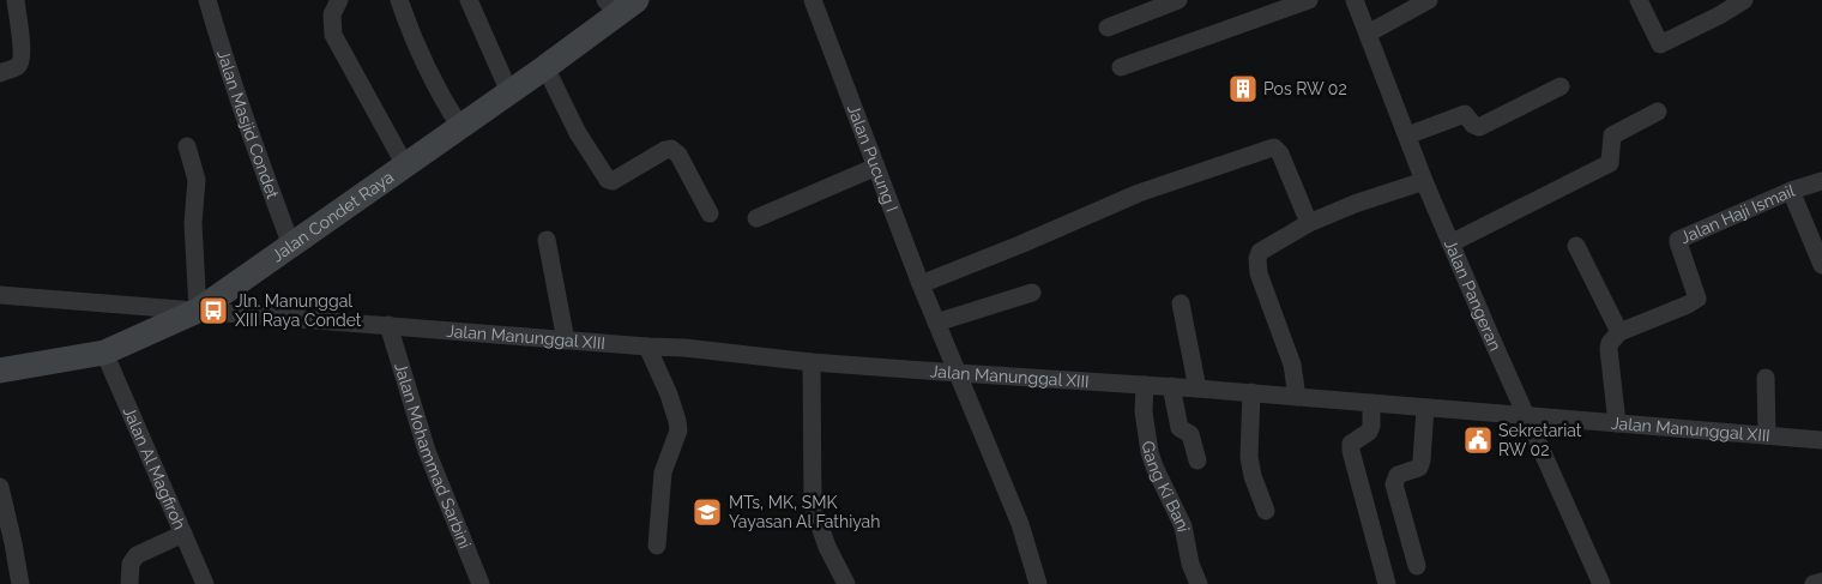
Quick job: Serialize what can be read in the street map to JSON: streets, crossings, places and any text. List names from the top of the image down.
{
  "streets": {
    "street": [
      "Jalan Masjid Condet",
      "Jalan Pucung I",
      "Jalan Haji Ismail",
      "Jalan Condet Raya",
      "Jalan Pangeran",
      "Jalan Manunggal XIII",
      "Jalan Mohammad Sarbini",
      "Jalan Al Magfiroh",
      "Gang Ki Bani"
    ]
  },
  "crossings": [
    ["Jalan Masjid Condet", "Jalan Condet Raya"],
    ["Jalan Pucung I", "Jalan Manunggal XIII"],
    ["Jalan Condet Raya", "Jalan Manunggal XIII"],
    ["Jalan Condet Raya", "Jalan Al Magfiroh"],
    ["Jalan Pangeran", "Jalan Manunggal XIII"],
    ["Jalan Manunggal XIII", "Jalan Mohammad Sarbini"],
    ["Jalan Manunggal XIII", "Gang Ki Bani"]
  ],
  "places": {
    "building": ["Pos RW 02"],
    "bus stop": ["Jln. Manunggal XIII Raya Condet"],
    "public building": ["Sekretariat RW 02"],
    "school or university": ["MTs, MK, SMK Yayasan Al Fathiyah"]
  }
}
